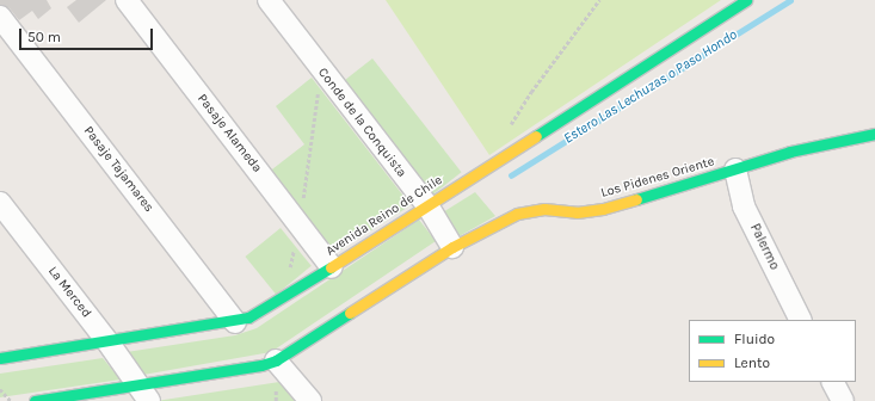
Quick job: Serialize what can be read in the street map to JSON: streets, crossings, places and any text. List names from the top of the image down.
{
  "streets": {
    "street": [
      "Conde de la Conquista",
      "Pasaje Alameda",
      "Pasaje Tajamares",
      "Los Pidenes Oriente",
      "Avenida Reino de Chile",
      "Palermo",
      "La Merced"
    ]
  },
  "crossings": [
    ["Conde de la Conquista", "Los Pidenes Oriente"],
    ["Conde de la Conquista", "Avenida Reino de Chile"],
    ["Pasaje Alameda", "Avenida Reino de Chile"],
    ["Pasaje Tajamares", "Avenida Reino de Chile"],
    ["Los Pidenes Oriente", "Palermo"],
    ["Avenida Reino de Chile", "La Merced"]
  ],
  "water": ["Estero Las Lechuzas o Paso Hondo"],
  "legend": ["Fluido", "Lento"],
  "scale_bar": "50 m"
}
